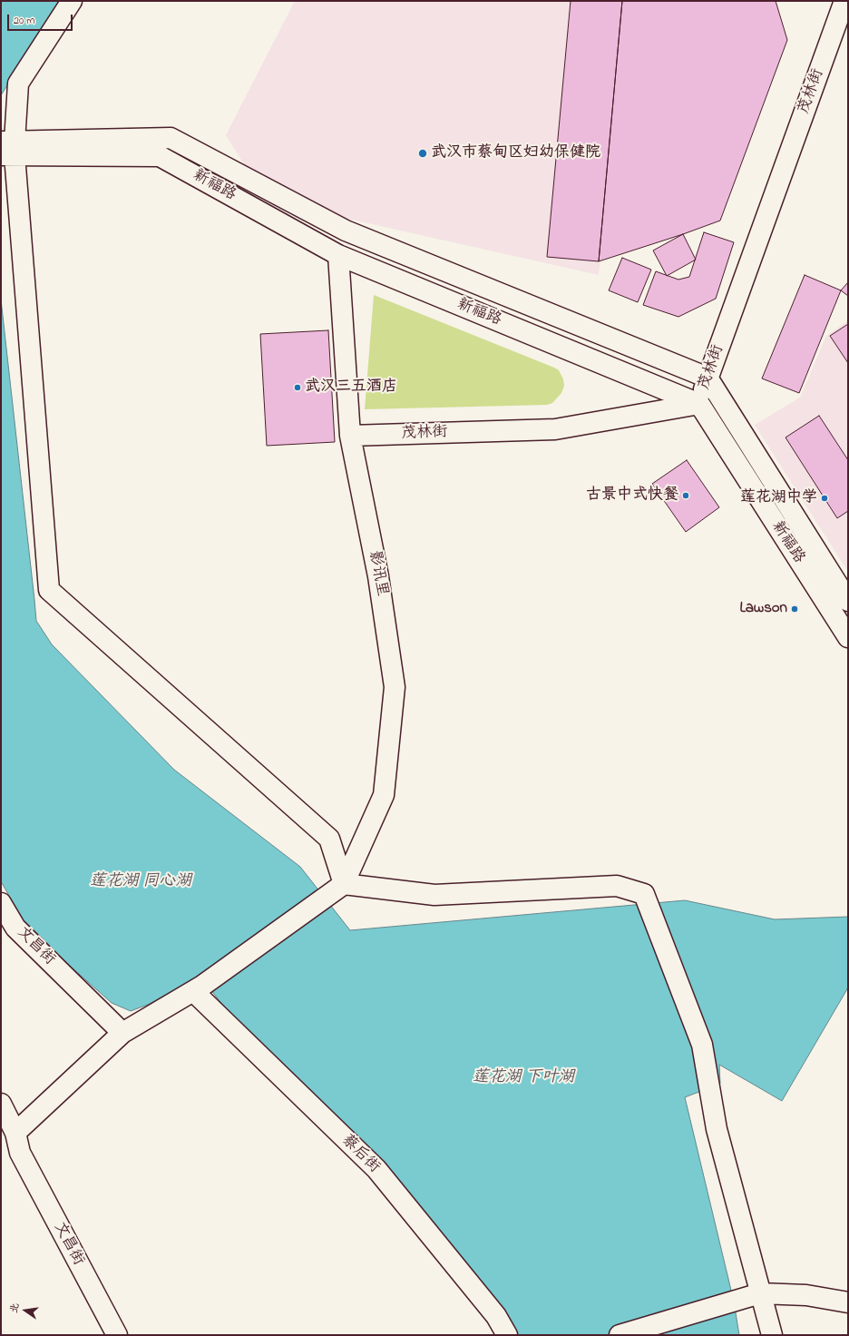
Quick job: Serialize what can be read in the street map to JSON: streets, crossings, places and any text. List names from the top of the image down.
{
  "streets": {
    "street": [
      "茂林街",
      "新福路",
      "影讯里",
      "文昌街",
      "蔡后街"
    ]
  },
  "crossings": [
    ["茂林街", "新福路"],
    ["茂林街", "影讯里"],
    ["新福路", "影讯里"]
  ],
  "water": ["莲花湖 同心湖", "莲花湖 下叶湖"],
  "places": [
    "武汉市蔡甸区妇幼保健院",
    "武汉三五酒店",
    "古景中式快餐",
    "莲花湖中学",
    "Lawson"
  ],
  "scale_bar": "20 m",
  "north": "left"
}
